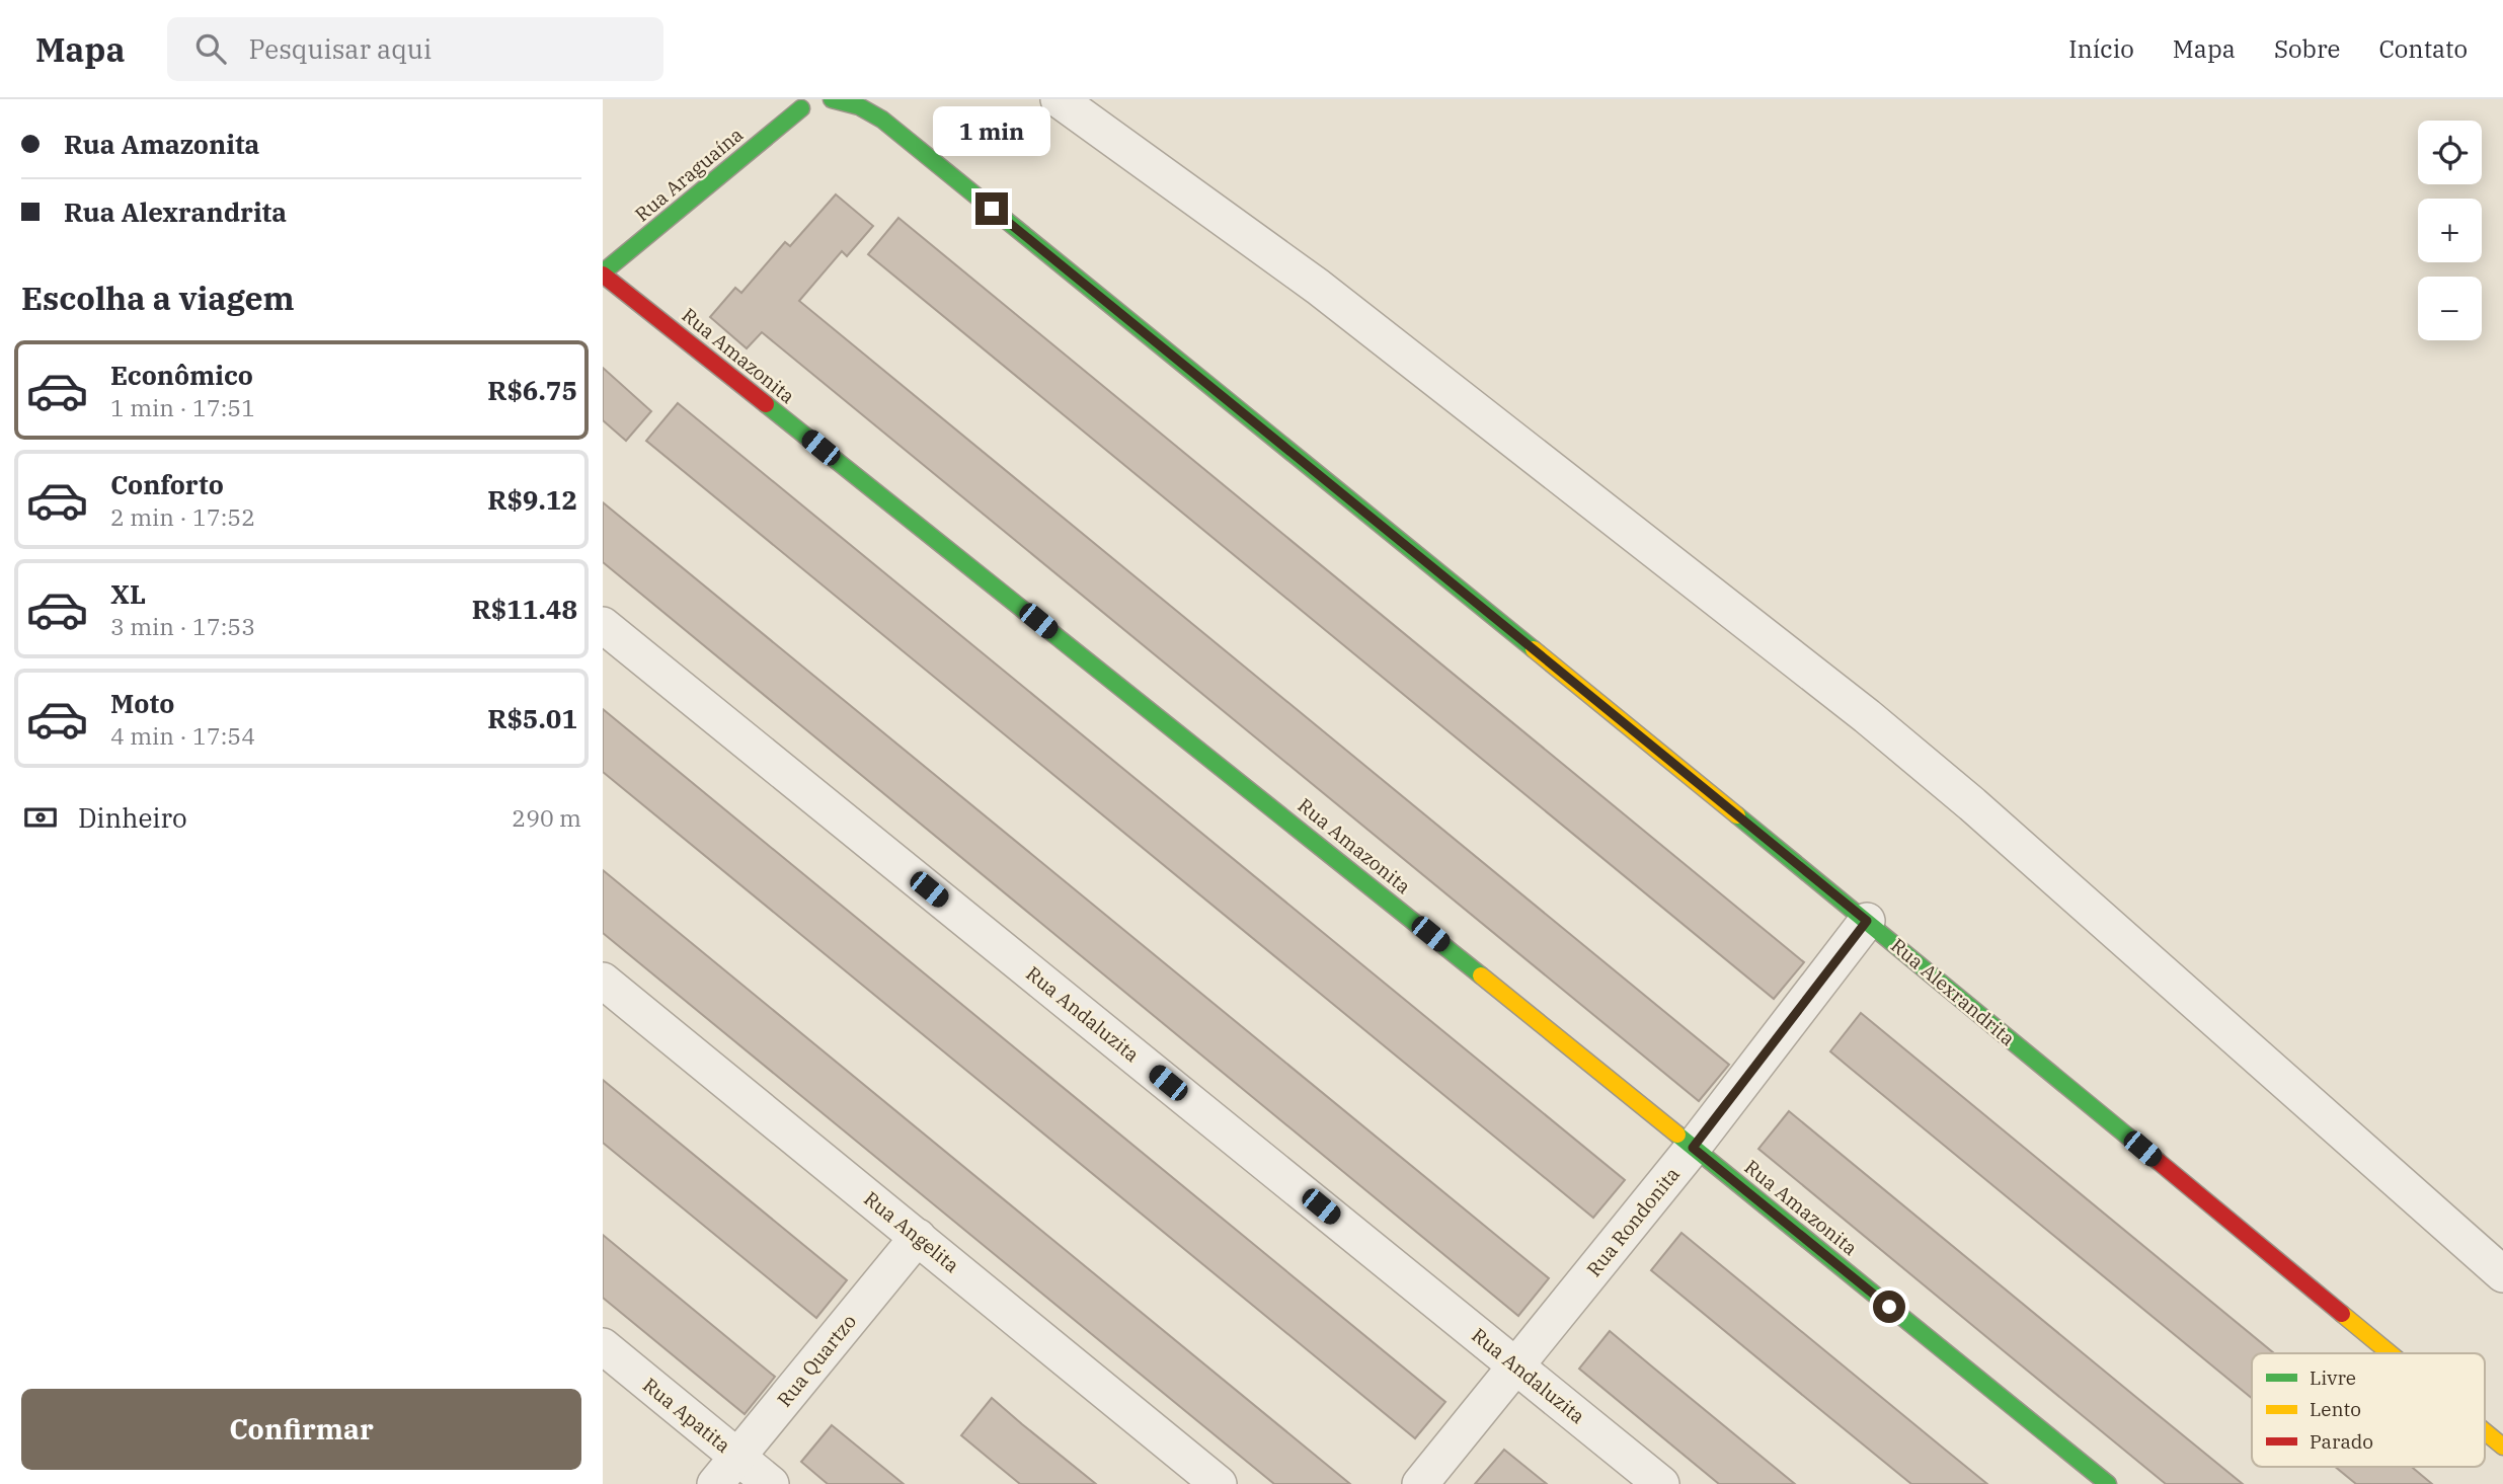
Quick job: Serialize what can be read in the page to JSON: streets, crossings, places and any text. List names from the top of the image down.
{
  "streets": {
    "street": [
      "Rua Araguaína",
      "Rua Amazonita",
      "Rua Alexrandrita",
      "Rua Andaluzita",
      "Rua Rondonita",
      "Rua Angelita",
      "Rua Quartzo",
      "Rua Apatita"
    ]
  },
  "crossings": [
    ["Rua Araguaína", "Rua Amazonita"],
    ["Rua Araguaína", "Rua Alexrandrita"],
    ["Rua Amazonita", "Rua Rondonita"],
    ["Rua Alexrandrita", "Rua Rondonita"],
    ["Rua Andaluzita", "Rua Rondonita"],
    ["Rua Angelita", "Rua Quartzo"],
    ["Rua Quartzo", "Rua Apatita"]
  ],
  "legend": ["Livre", "Lento", "Parado"],
  "page": {
    "header": "Mapa",
    "search": "Pesquisar aqui",
    "nav": [
      "Início",
      "Mapa",
      "Sobre",
      "Contato"
    ],
    "banner": ["Rua Amazonita", "Rua Alexrandrita"],
    "bubble": "1 min",
    "map_buttons": ["+", "−"],
    "heading": "Escolha a viagem",
    "list": [
      {
        "name": "Econômico",
        "note": "1 min · 17:51",
        "value": "R$6.75"
      },
      {
        "name": "Conforto",
        "note": "2 min · 17:52",
        "value": "R$9.12"
      },
      {
        "name": "XL",
        "note": "3 min · 17:53",
        "value": "R$11.48"
      },
      {
        "name": "Moto",
        "note": "4 min · 17:54",
        "value": "R$5.01"
      }
    ],
    "pay": ["Dinheiro", "290 m"],
    "buttons": "Confirmar"
  }
}
